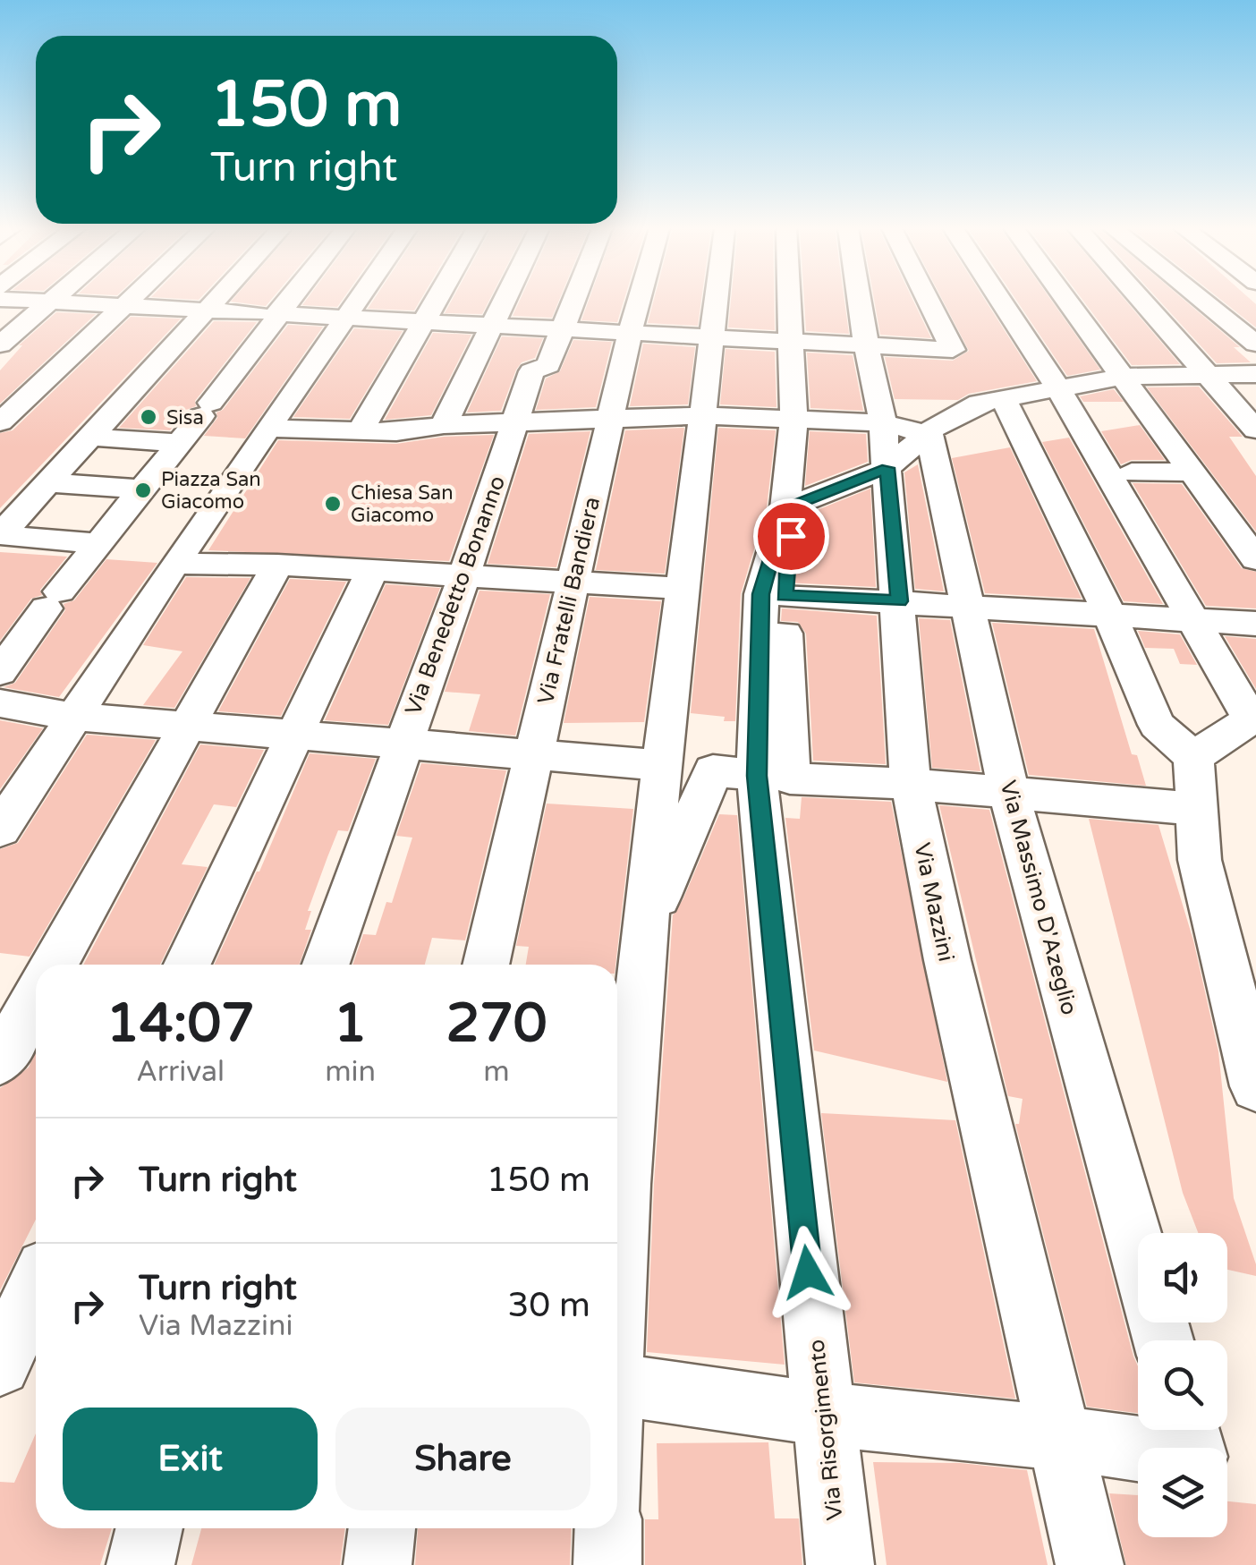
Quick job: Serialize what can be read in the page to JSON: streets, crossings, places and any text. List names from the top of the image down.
{
  "streets": {
    "street": [
      "Via Benedetto Bonanno",
      "Via Fratelli Bandiera",
      "Via Massimo D'Azeglio",
      "Via Mazzini",
      "Via Risorgimento"
    ]
  },
  "places": ["Sisa", "Piazza San Giacomo", "Chiesa San Giacomo"],
  "page": {
    "turn": ["150 m", "Turn right"],
    "eta": [
      "14:07",
      "Arrival",
      "1",
      "min",
      "270",
      "m"
    ],
    "list": [
      {
        "name": "Turn right",
        "value": "150 m"
      },
      {
        "name": "Turn right",
        "note": "Via Mazzini",
        "value": "30 m"
      }
    ],
    "buttons": ["Exit", "Share"]
  }
}
